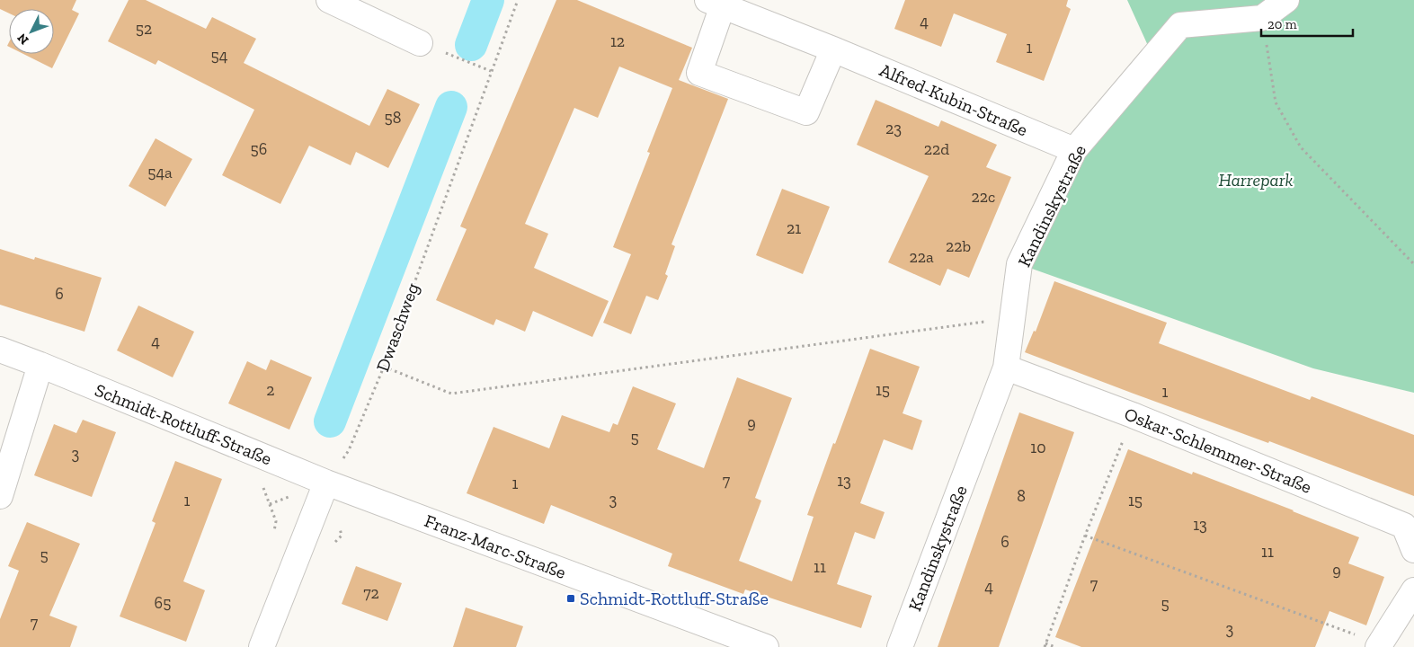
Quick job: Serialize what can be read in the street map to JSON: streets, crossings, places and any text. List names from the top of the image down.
{
  "streets": {
    "street": [
      "Alfred-Kubin-Straße",
      "Kandinskystraße",
      "Schmidt-Rottluff-Straße",
      "Oskar-Schlemmer-Straße",
      "Franz-Marc-Straße"
    ],
    "path": ["Dwaschweg"]
  },
  "crossings": [
    ["Alfred-Kubin-Straße", "Kandinskystraße"],
    ["Kandinskystraße", "Oskar-Schlemmer-Straße"],
    ["Dwaschweg", "Schmidt-Rottluff-Straße"],
    ["Dwaschweg", "Franz-Marc-Straße"],
    ["Schmidt-Rottluff-Straße", "Franz-Marc-Straße"]
  ],
  "parks": ["Harrepark"],
  "places": {
    "transit": ["Schmidt-Rottluff-Straße"]
  },
  "house_numbers": [
    "4",
    "52",
    "12",
    "1",
    "54",
    "58",
    "23",
    "56",
    "22d",
    "54a",
    "22c",
    "21",
    "22b",
    "22a",
    "6",
    "4",
    "2",
    "15",
    "1",
    "9",
    "5",
    "10",
    "3",
    "7",
    "13",
    "1",
    "8",
    "3",
    "1",
    "15",
    "13",
    "6",
    "11",
    "5",
    "11",
    "9",
    "7",
    "4",
    "72",
    "65",
    "5",
    "7",
    "3"
  ],
  "scale_bar": "20 m",
  "north": "bottom left"
}
